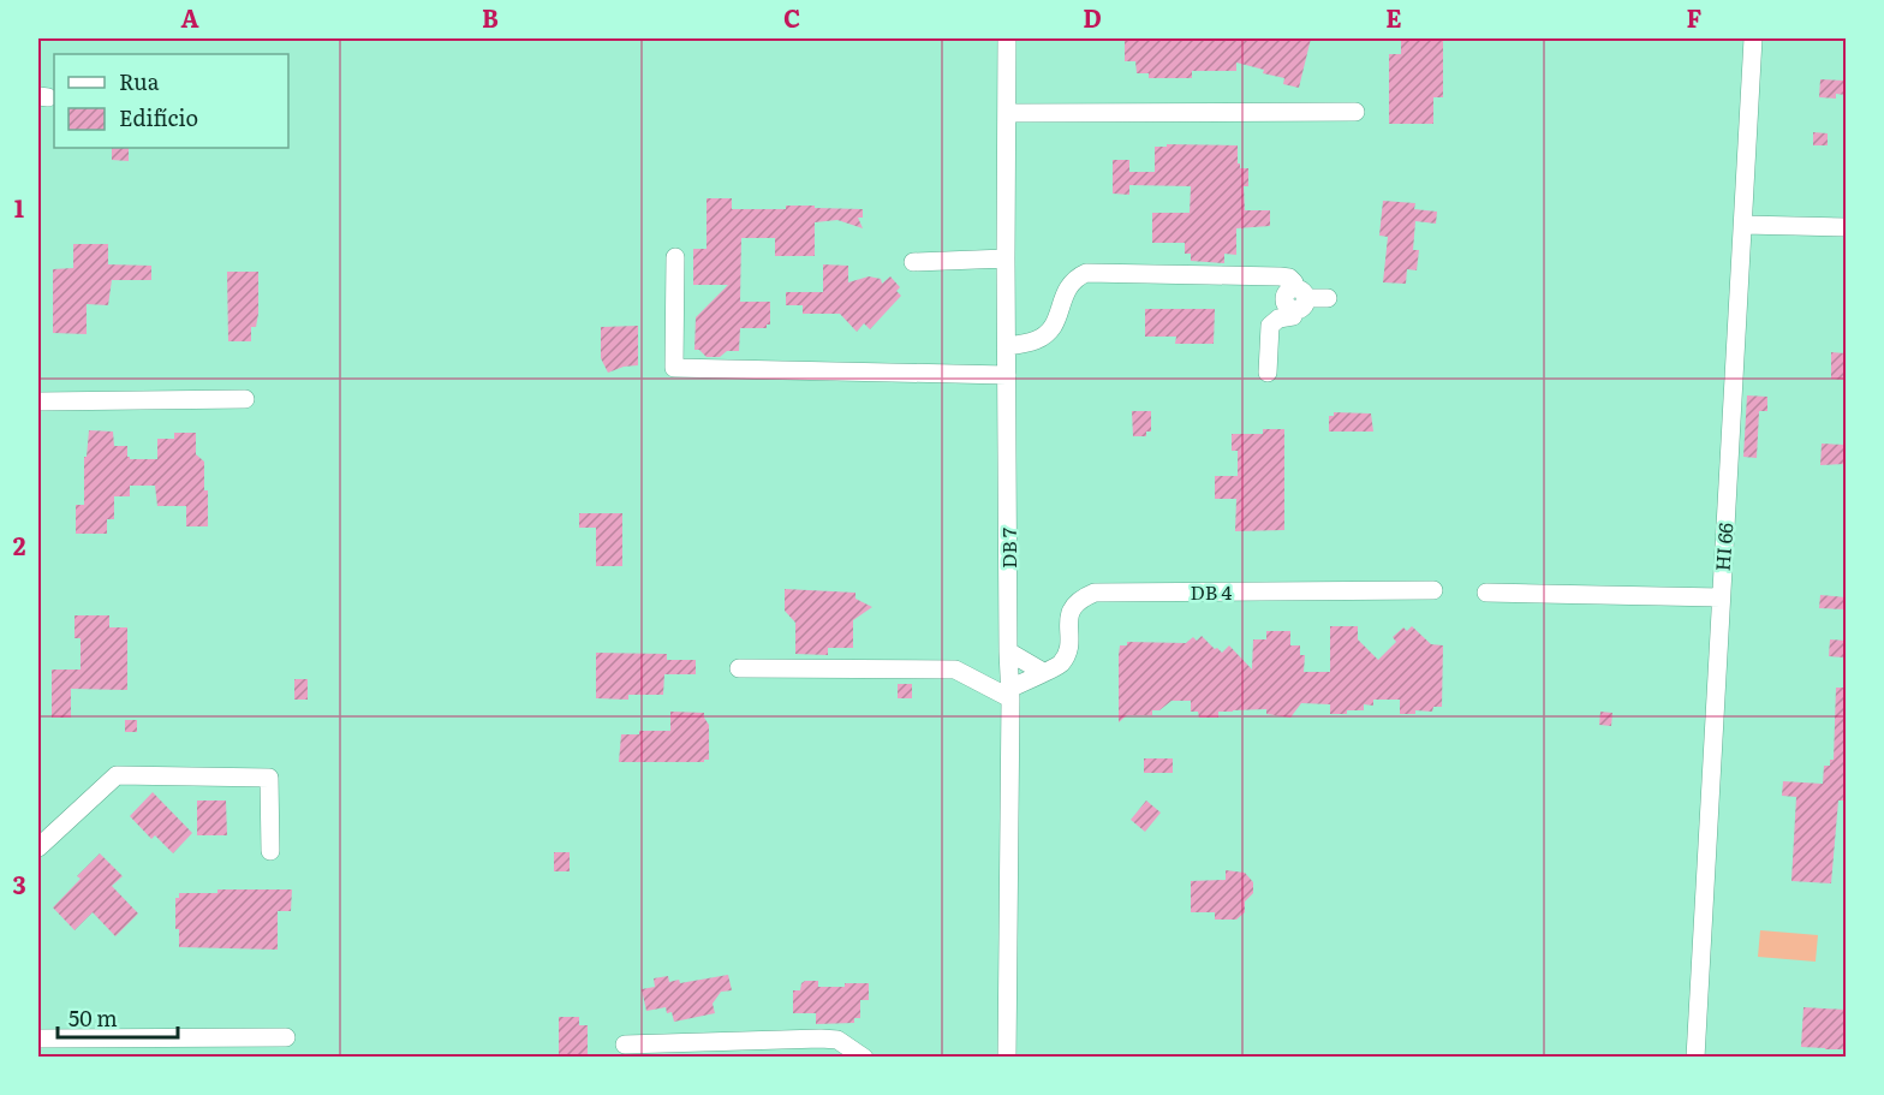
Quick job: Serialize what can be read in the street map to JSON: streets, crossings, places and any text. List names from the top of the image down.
{
  "streets": {
    "street": ["HI 66", "DB 7", "DB 4"]
  },
  "crossings": [
    ["DB 7", "DB 4"]
  ],
  "legend": ["Rua", "Edifício"],
  "scale_bar": "50 m",
  "grid": {
    "columns": [
      "A",
      "B",
      "C",
      "D",
      "E",
      "F"
    ],
    "rows": ["1", "2", "3"]
  }
}
